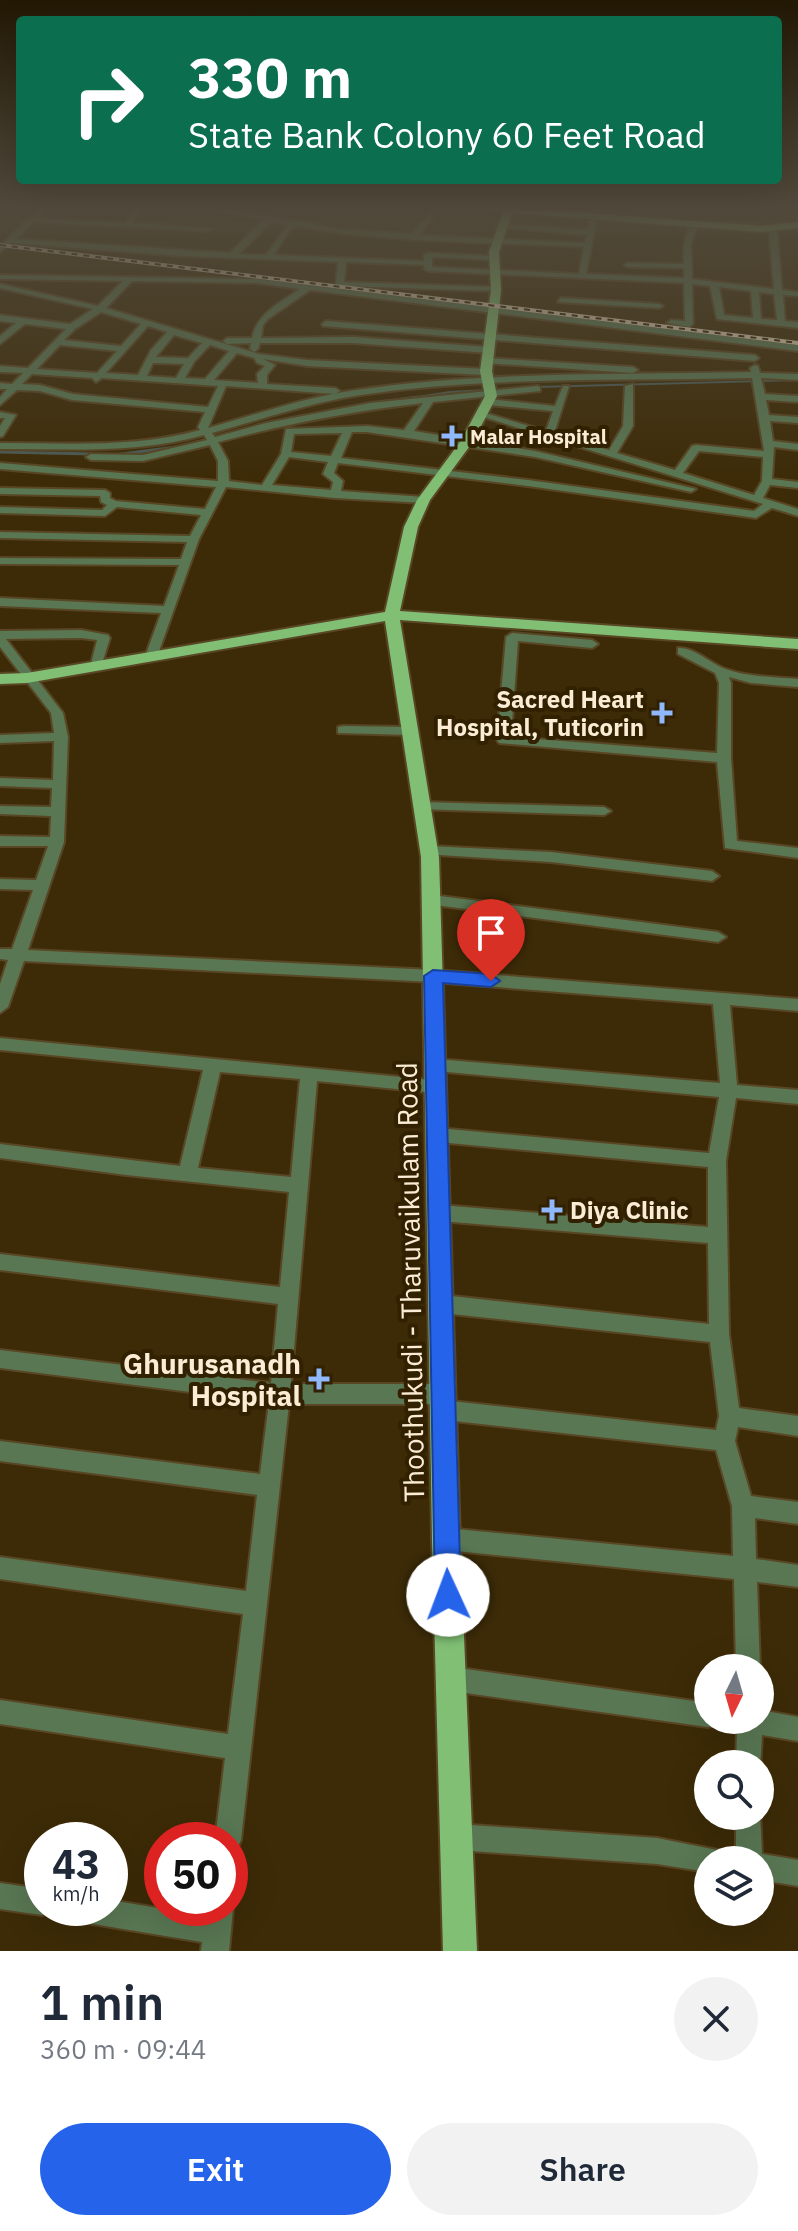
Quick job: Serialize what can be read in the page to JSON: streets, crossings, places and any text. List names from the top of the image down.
{
  "streets": {
    "main road": ["Thoothukudi - Tharuvaikulam Road"]
  },
  "places": {
    "health": [
      "Malar Hospital",
      "Sacred Heart Hospital, Tuticorin",
      "Diya Clinic",
      "Ghurusanadh Hospital"
    ]
  },
  "north": "bottom",
  "page": {
    "turn": ["330 m", "State Bank Colony 60 Feet Road"],
    "speed": "43 km/h",
    "limit": "50",
    "heading": ["1 min", "360 m · 09:44"],
    "buttons": ["Exit", "Share"]
  }
}
